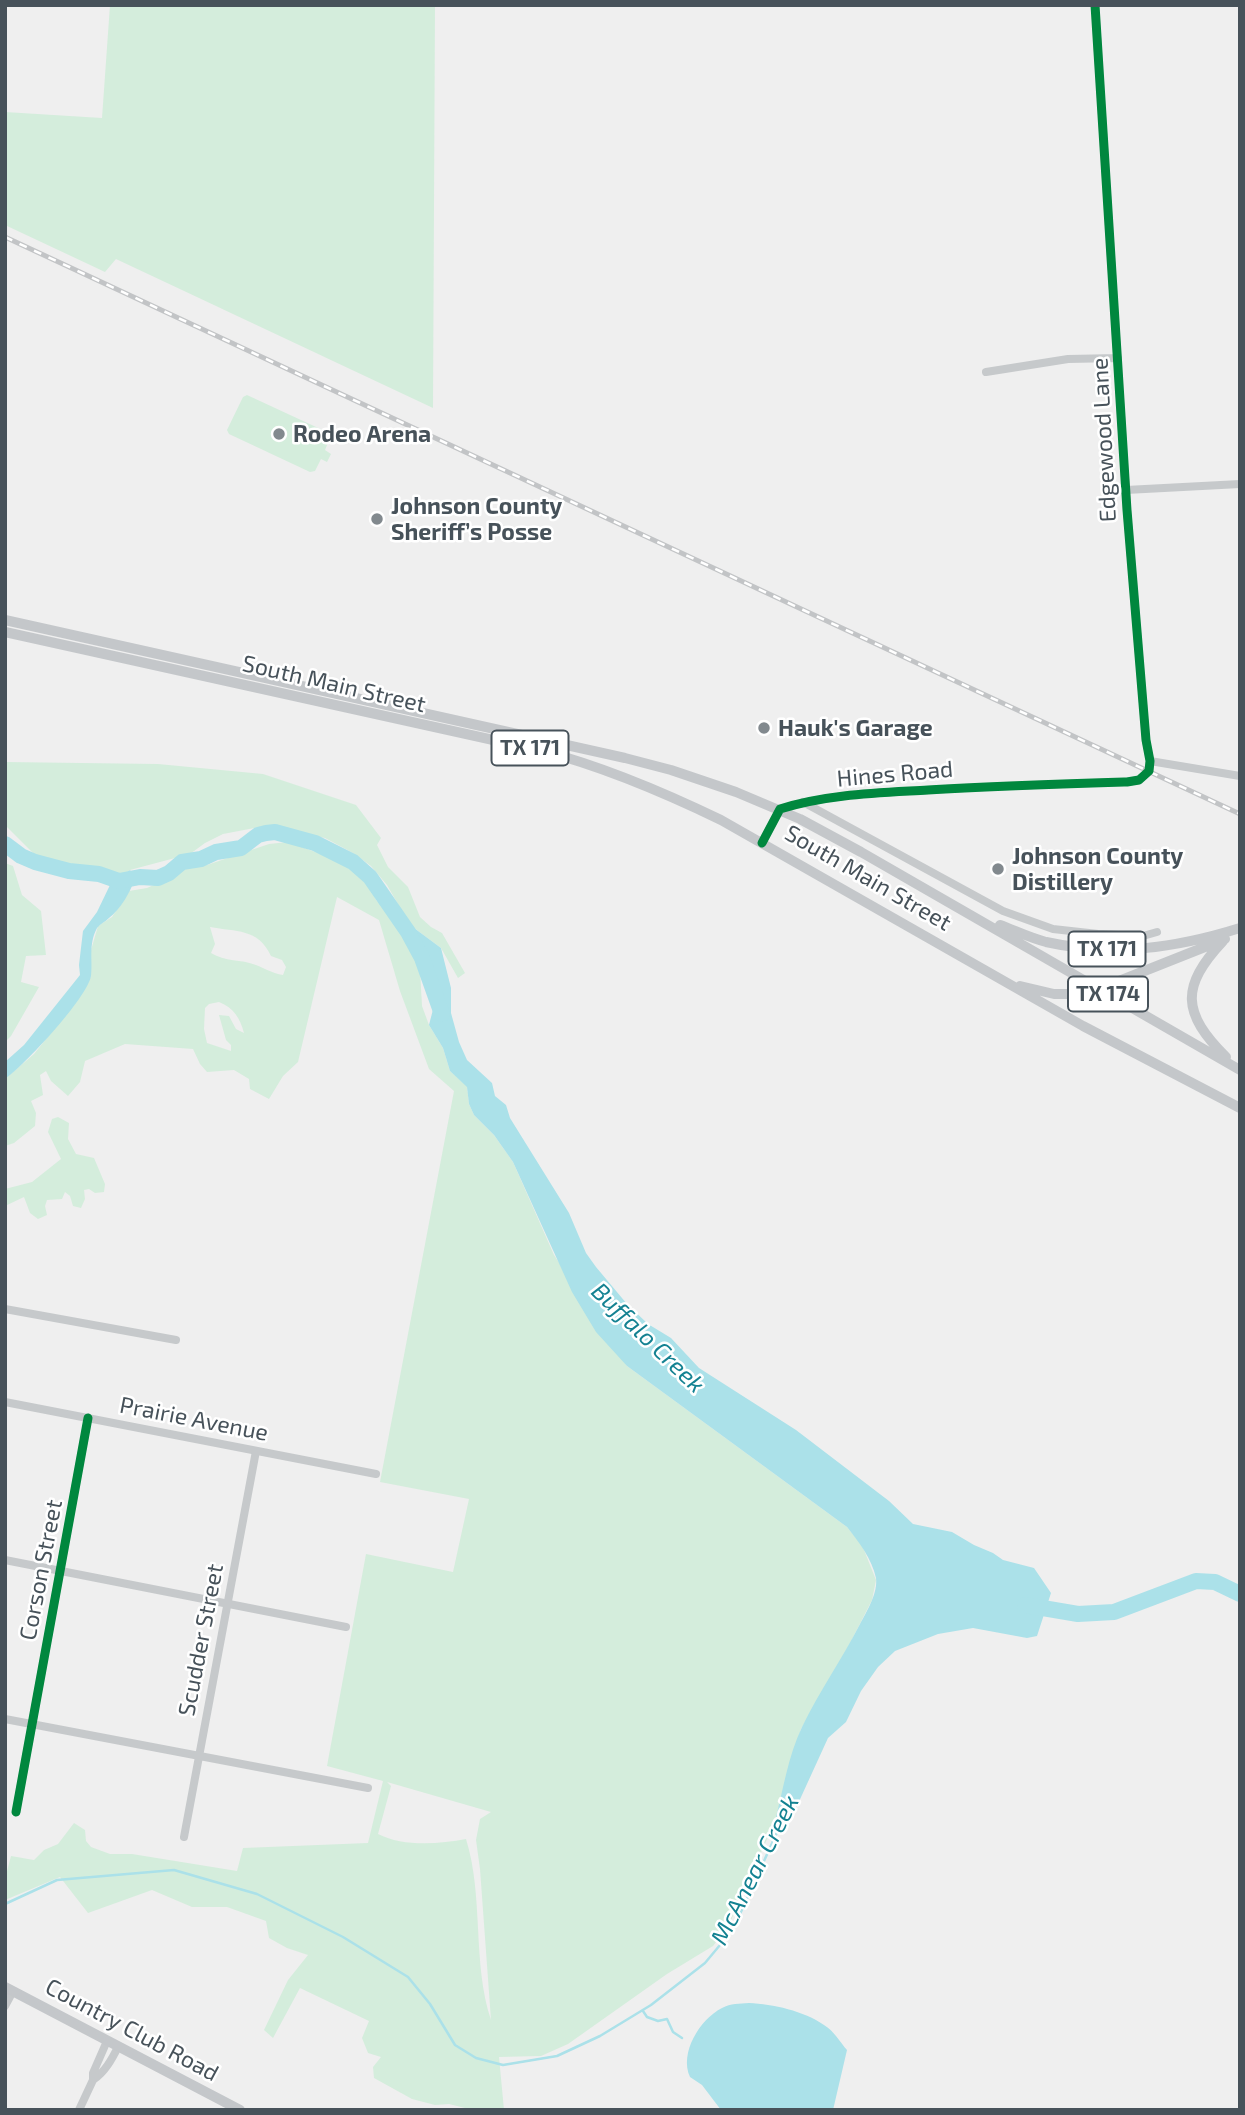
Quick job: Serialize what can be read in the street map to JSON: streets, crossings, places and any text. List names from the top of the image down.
{
  "streets": {
    "main road": [
      "South Main Street",
      "TX 171",
      "TX 174",
      "Country Club Road"
    ],
    "street": [
      "Edgewood Lane",
      "Hines Road",
      "Prairie Avenue",
      "Corson Street",
      "Scudder Street"
    ]
  },
  "crossings": [
    ["Edgewood Lane", "Hines Road"],
    ["South Main Street", "TX 171"],
    ["South Main Street", "Hines Road"],
    ["Prairie Avenue", "Corson Street"],
    ["Prairie Avenue", "Scudder Street"]
  ],
  "water": ["Buffalo Creek", "McAnear Creek"],
  "places": [
    "Rodeo Arena",
    "Johnson County Sheriff’s Posse",
    "Hauk's Garage",
    "Johnson County Distillery"
  ]
}
